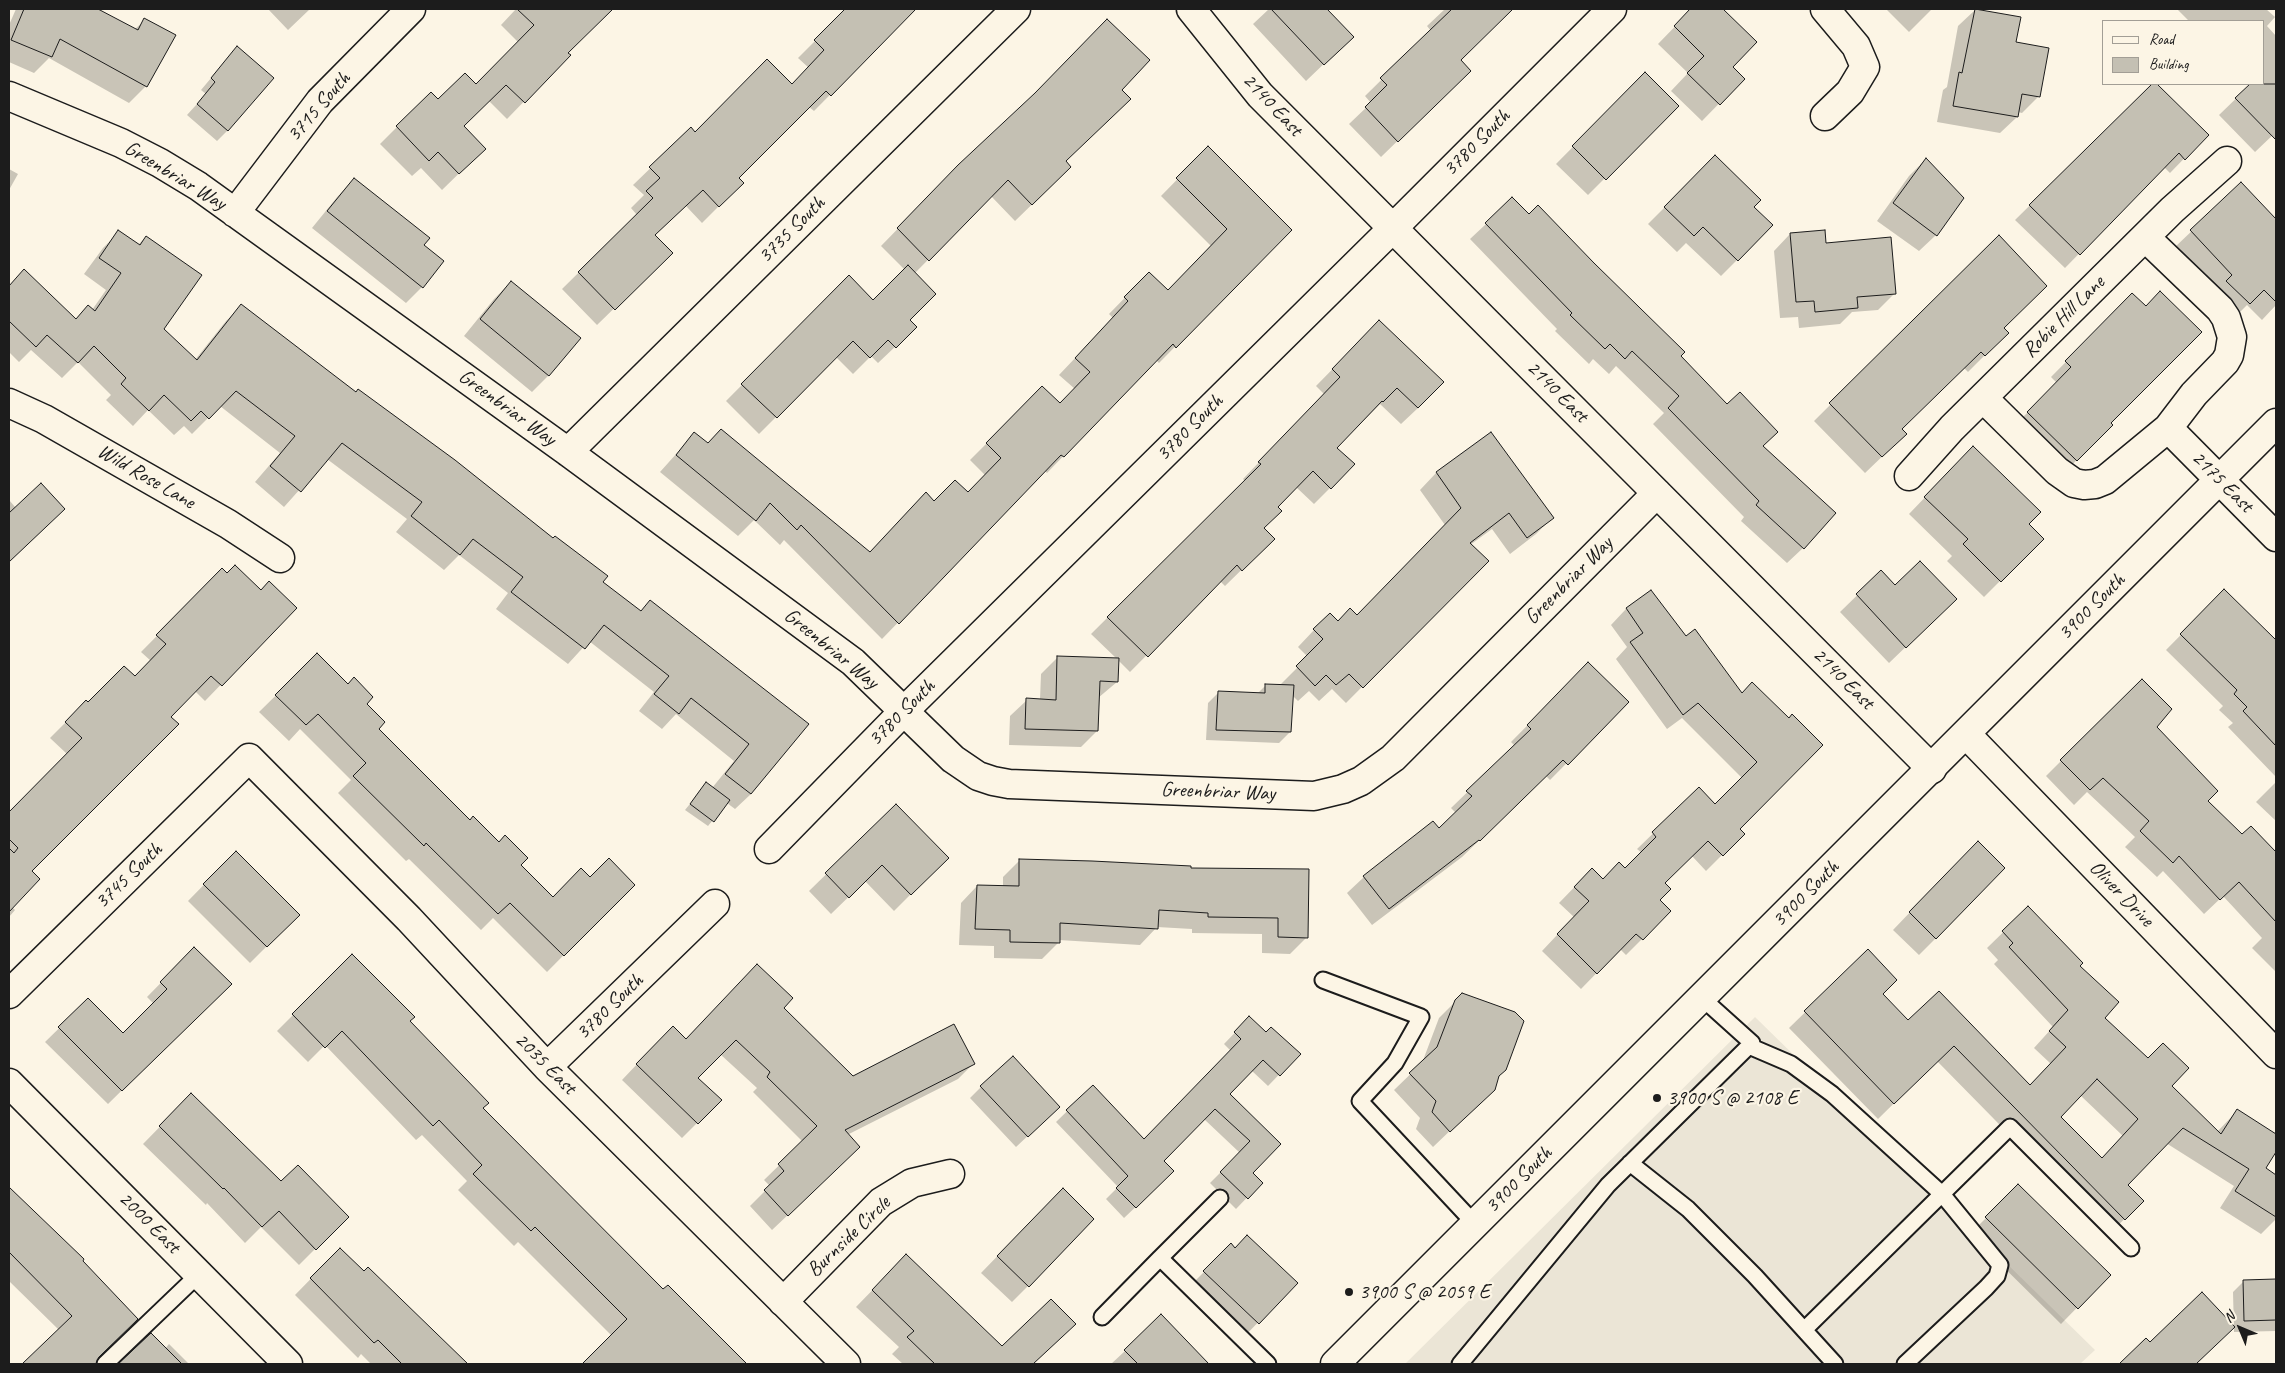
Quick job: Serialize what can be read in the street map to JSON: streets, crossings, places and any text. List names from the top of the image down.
{
  "streets": {
    "street": [
      "2140 East",
      "3715 South",
      "3780 South",
      "Greenbriar Way",
      "3735 South",
      "Robie Hill Lane",
      "Wild Rose Lane",
      "2175 East",
      "3900 South",
      "3745 South",
      "Oliver Drive",
      "2035 East",
      "2000 East",
      "Burnside Circle"
    ]
  },
  "crossings": [
    ["2140 East", "3780 South"],
    ["2140 East", "Greenbriar Way"],
    ["2140 East", "3900 South"],
    ["3715 South", "Greenbriar Way"],
    ["3780 South", "Greenbriar Way"],
    ["3780 South", "2035 East"],
    ["Greenbriar Way", "3735 South"],
    ["2175 East", "3900 South"],
    ["3900 South", "Oliver Drive"],
    ["3745 South", "2035 East"],
    ["2035 East", "Burnside Circle"]
  ],
  "places": ["3900 S @ 2108 E", "3900 S @ 2059 E"],
  "legend": ["Road", "Building"],
  "north": "top left"
}
